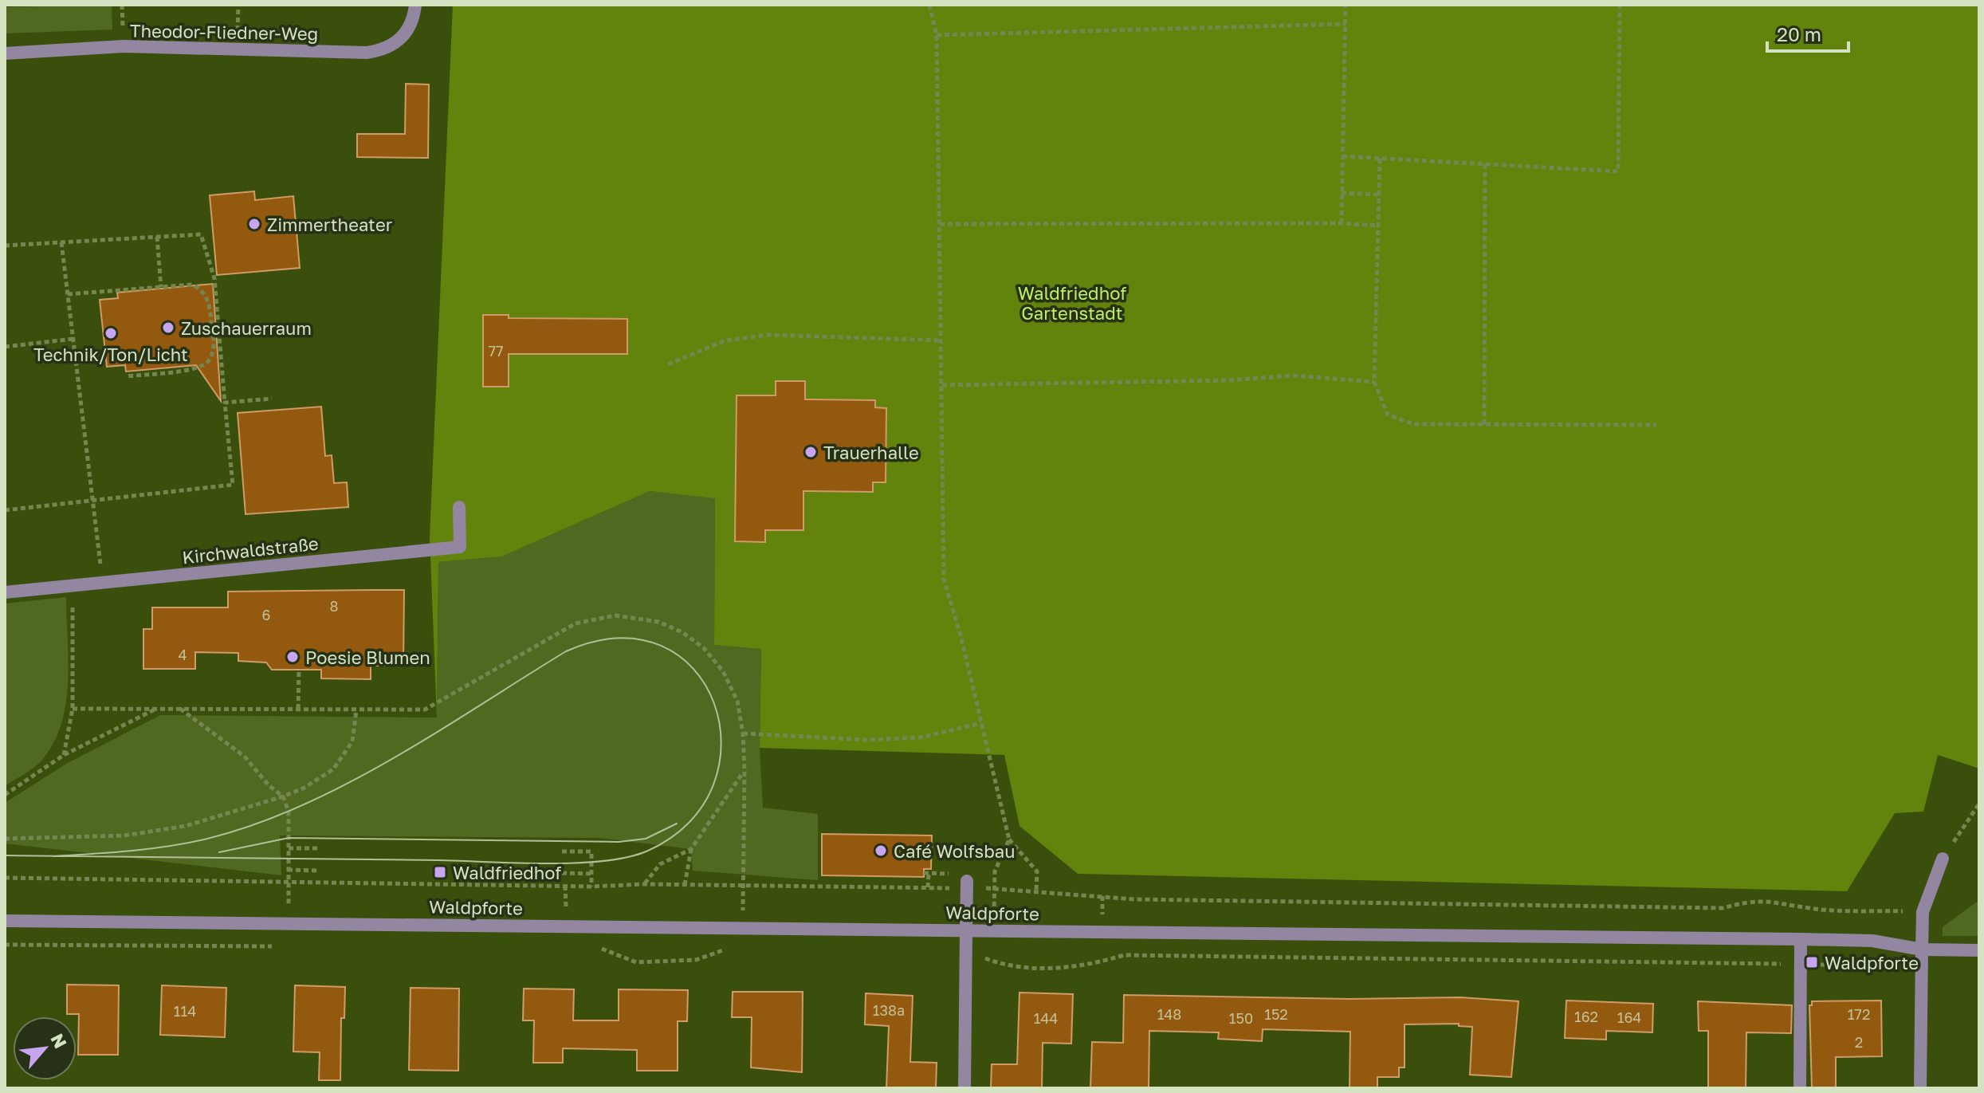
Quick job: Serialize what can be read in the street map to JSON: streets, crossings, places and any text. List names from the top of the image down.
{
  "streets": {
    "street": ["Theodor-Fliedner-Weg", "Kirchwaldstraße", "Waldpforte"]
  },
  "parks": ["Waldfriedhof Gartenstadt"],
  "places": {
    "other": [
      "Zimmertheater",
      "Zuschauerraum",
      "Technik/Ton/Licht",
      "Trauerhalle",
      "Poesie Blumen",
      "Café Wolfsbau"
    ],
    "transit": ["Waldfriedhof", "Waldpforte"]
  },
  "house_numbers": [
    "77",
    "8",
    "6",
    "4",
    "138a",
    "114",
    "148",
    "152",
    "172",
    "162",
    "164",
    "144",
    "150",
    "2"
  ],
  "scale_bar": "20 m",
  "north": "top right"
}
